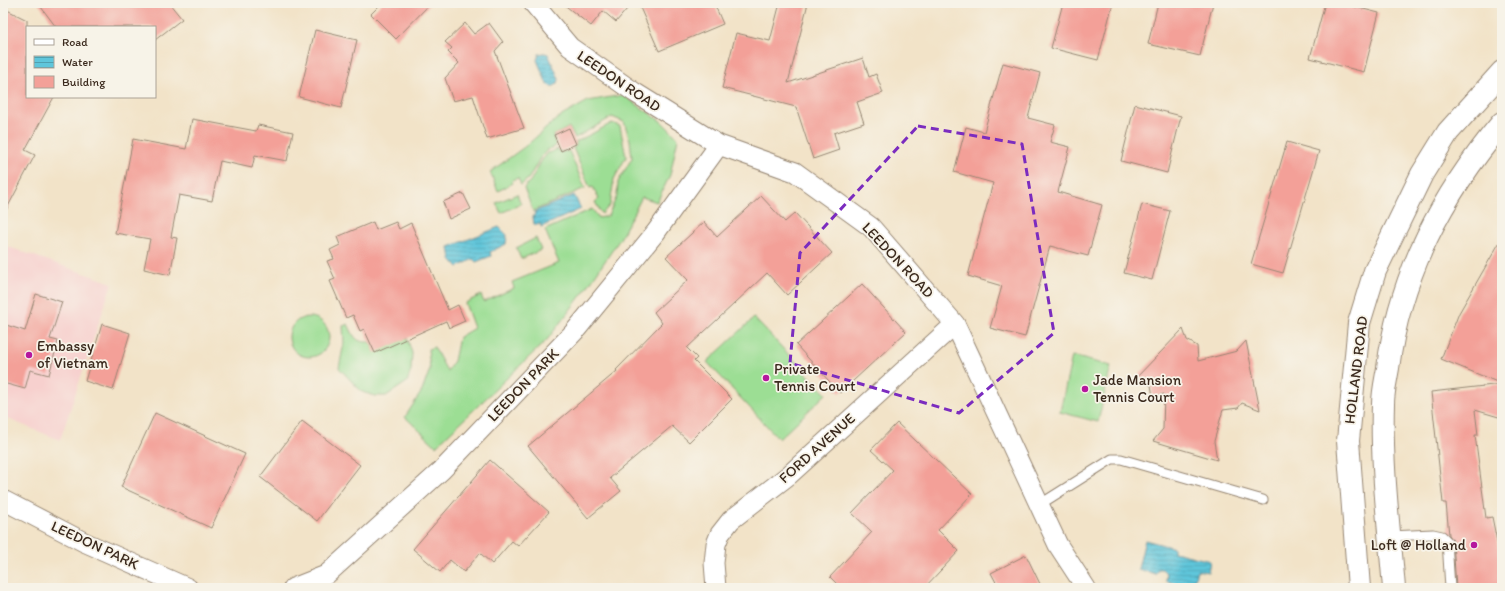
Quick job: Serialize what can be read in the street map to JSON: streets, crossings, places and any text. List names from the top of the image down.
{
  "streets": {
    "main road": ["HOLLAND ROAD"],
    "street": ["LEEDON ROAD", "LEEDON PARK", "FORD AVENUE"]
  },
  "crossings": [
    ["LEEDON ROAD", "LEEDON PARK"],
    ["LEEDON ROAD", "FORD AVENUE"]
  ],
  "places": [
    "Embassy of Vietnam",
    "Private Tennis Court",
    "Jade Mansion Tennis Court",
    "Loft @ Holland"
  ],
  "legend": ["Road", "Water", "Building"]
}
